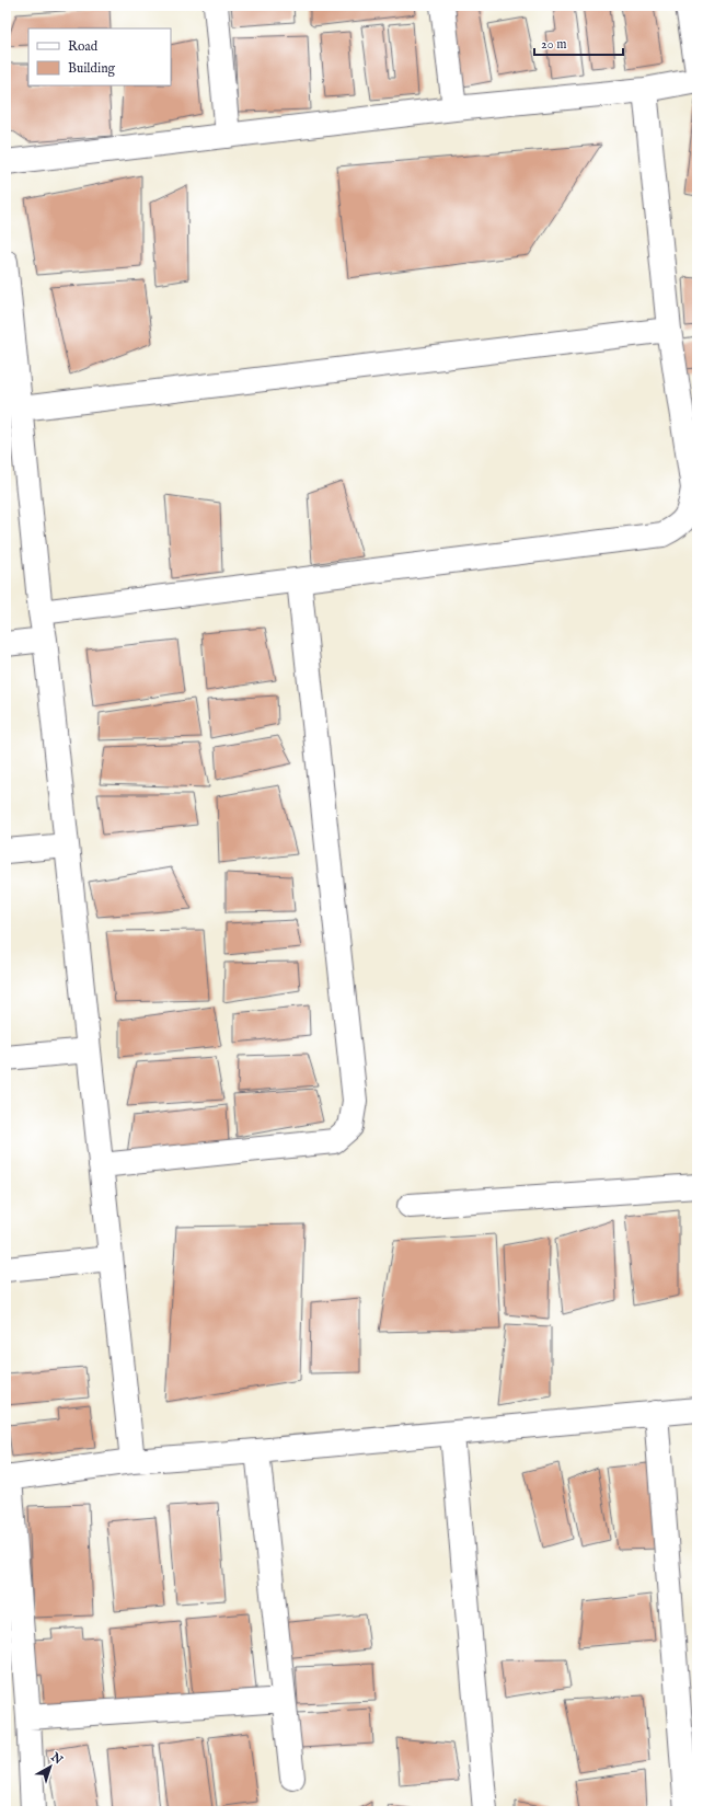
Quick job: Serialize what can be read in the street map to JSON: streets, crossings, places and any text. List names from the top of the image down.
{
  "legend": ["Road", "Building"],
  "scale_bar": "20 m",
  "north": "top right"
}
